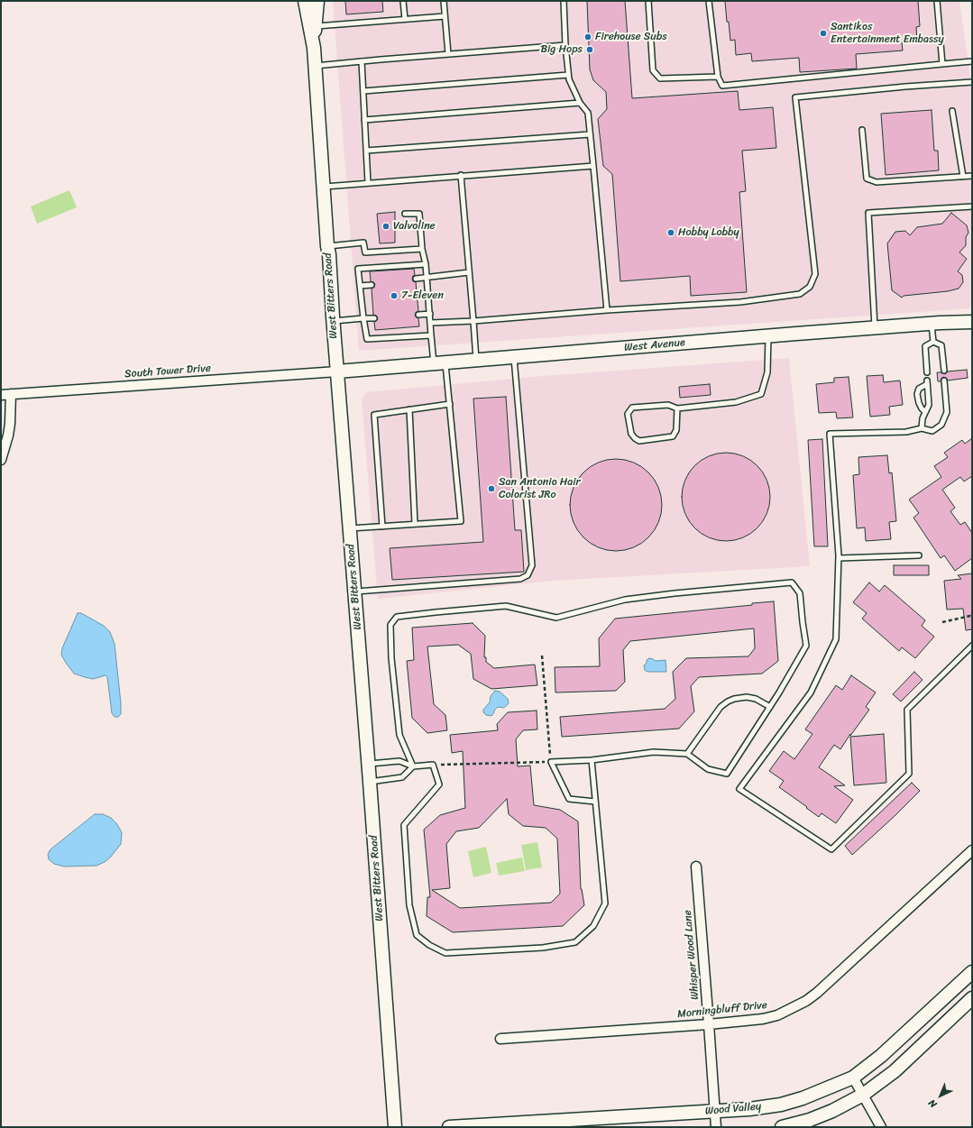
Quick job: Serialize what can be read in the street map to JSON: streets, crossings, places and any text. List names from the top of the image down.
{
  "streets": {
    "main road": ["West Bitters Road", "West Avenue", "Wood Valley"],
    "street": ["South Tower Drive", "Whisper Wood Lane", "Morningbluff Drive"]
  },
  "crossings": [
    ["West Bitters Road", "West Avenue"],
    ["West Bitters Road", "South Tower Drive"],
    ["West Avenue", "South Tower Drive"],
    ["Whisper Wood Lane", "Morningbluff Drive"],
    ["Whisper Wood Lane", "Wood Valley"]
  ],
  "places": [
    "Santikos Entertainment Embassy",
    "Firehouse Subs",
    "Big Hops",
    "Valvoline",
    "Hobby Lobby",
    "7-Eleven",
    "San Antonio Hair Colorist JRo"
  ],
  "north": "bottom left"
}
